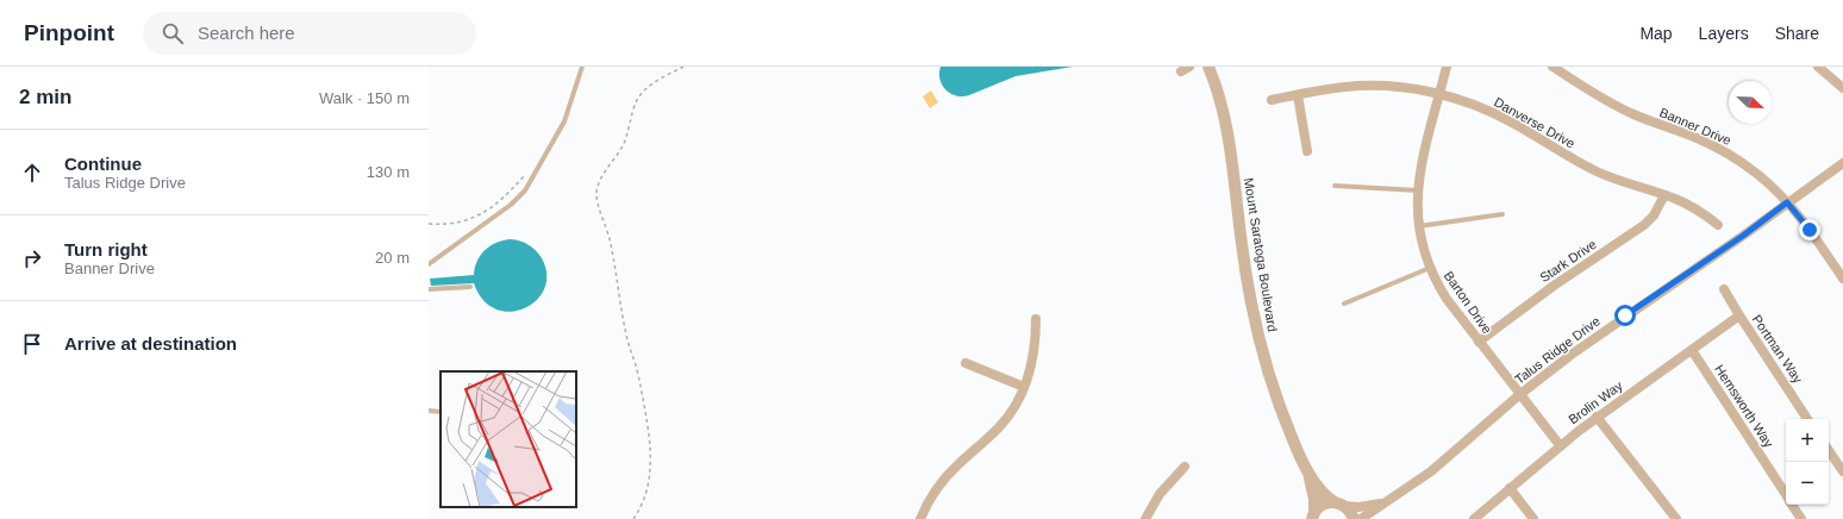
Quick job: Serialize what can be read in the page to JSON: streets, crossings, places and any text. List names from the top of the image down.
{
  "streets": {
    "street": [
      "Danverse Drive",
      "Banner Drive",
      "Mount Saratoga Boulevard",
      "Stark Drive",
      "Barton Drive",
      "Portman Way",
      "Talus Ridge Drive",
      "Brolin Way",
      "Hemsworth Way"
    ]
  },
  "crossings": [
    ["Danverse Drive", "Stark Drive"],
    ["Danverse Drive", "Barton Drive"],
    ["Banner Drive", "Talus Ridge Drive"],
    ["Mount Saratoga Boulevard", "Talus Ridge Drive"],
    ["Stark Drive", "Barton Drive"],
    ["Barton Drive", "Talus Ridge Drive"],
    ["Barton Drive", "Brolin Way"],
    ["Portman Way", "Brolin Way"],
    ["Brolin Way", "Hemsworth Way"]
  ],
  "north": "bottom right",
  "page": {
    "header": "Pinpoint",
    "search": "Search here",
    "nav": ["Map", "Layers", "Share"],
    "heading": ["2 min", "Walk · 150 m"],
    "list": [
      ["Continue", "Talus Ridge Drive", "130 m"],
      ["Turn right", "Banner Drive", "20 m"],
      "Arrive at destination"
    ],
    "map_buttons": ["+", "−"]
  }
}
